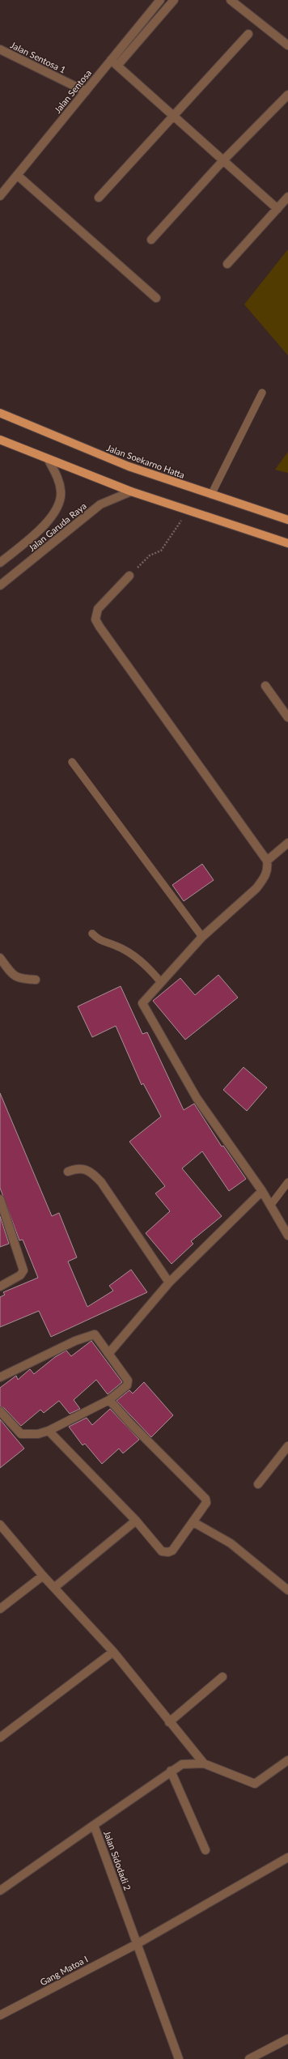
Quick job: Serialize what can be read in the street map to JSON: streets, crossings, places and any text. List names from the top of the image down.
{
  "streets": {
    "main road": ["Jalan Soekarno Hatta"],
    "street": [
      "Jalan Sentosa 1",
      "Jalan Sentosa",
      "Jalan Garuda Raya",
      "Jalan Sidodadi 2",
      "Gang Matoa I"
    ]
  },
  "crossings": [
    ["Jalan Sentosa 1", "Jalan Sentosa"],
    ["Jalan Sidodadi 2", "Gang Matoa I"]
  ]
}
